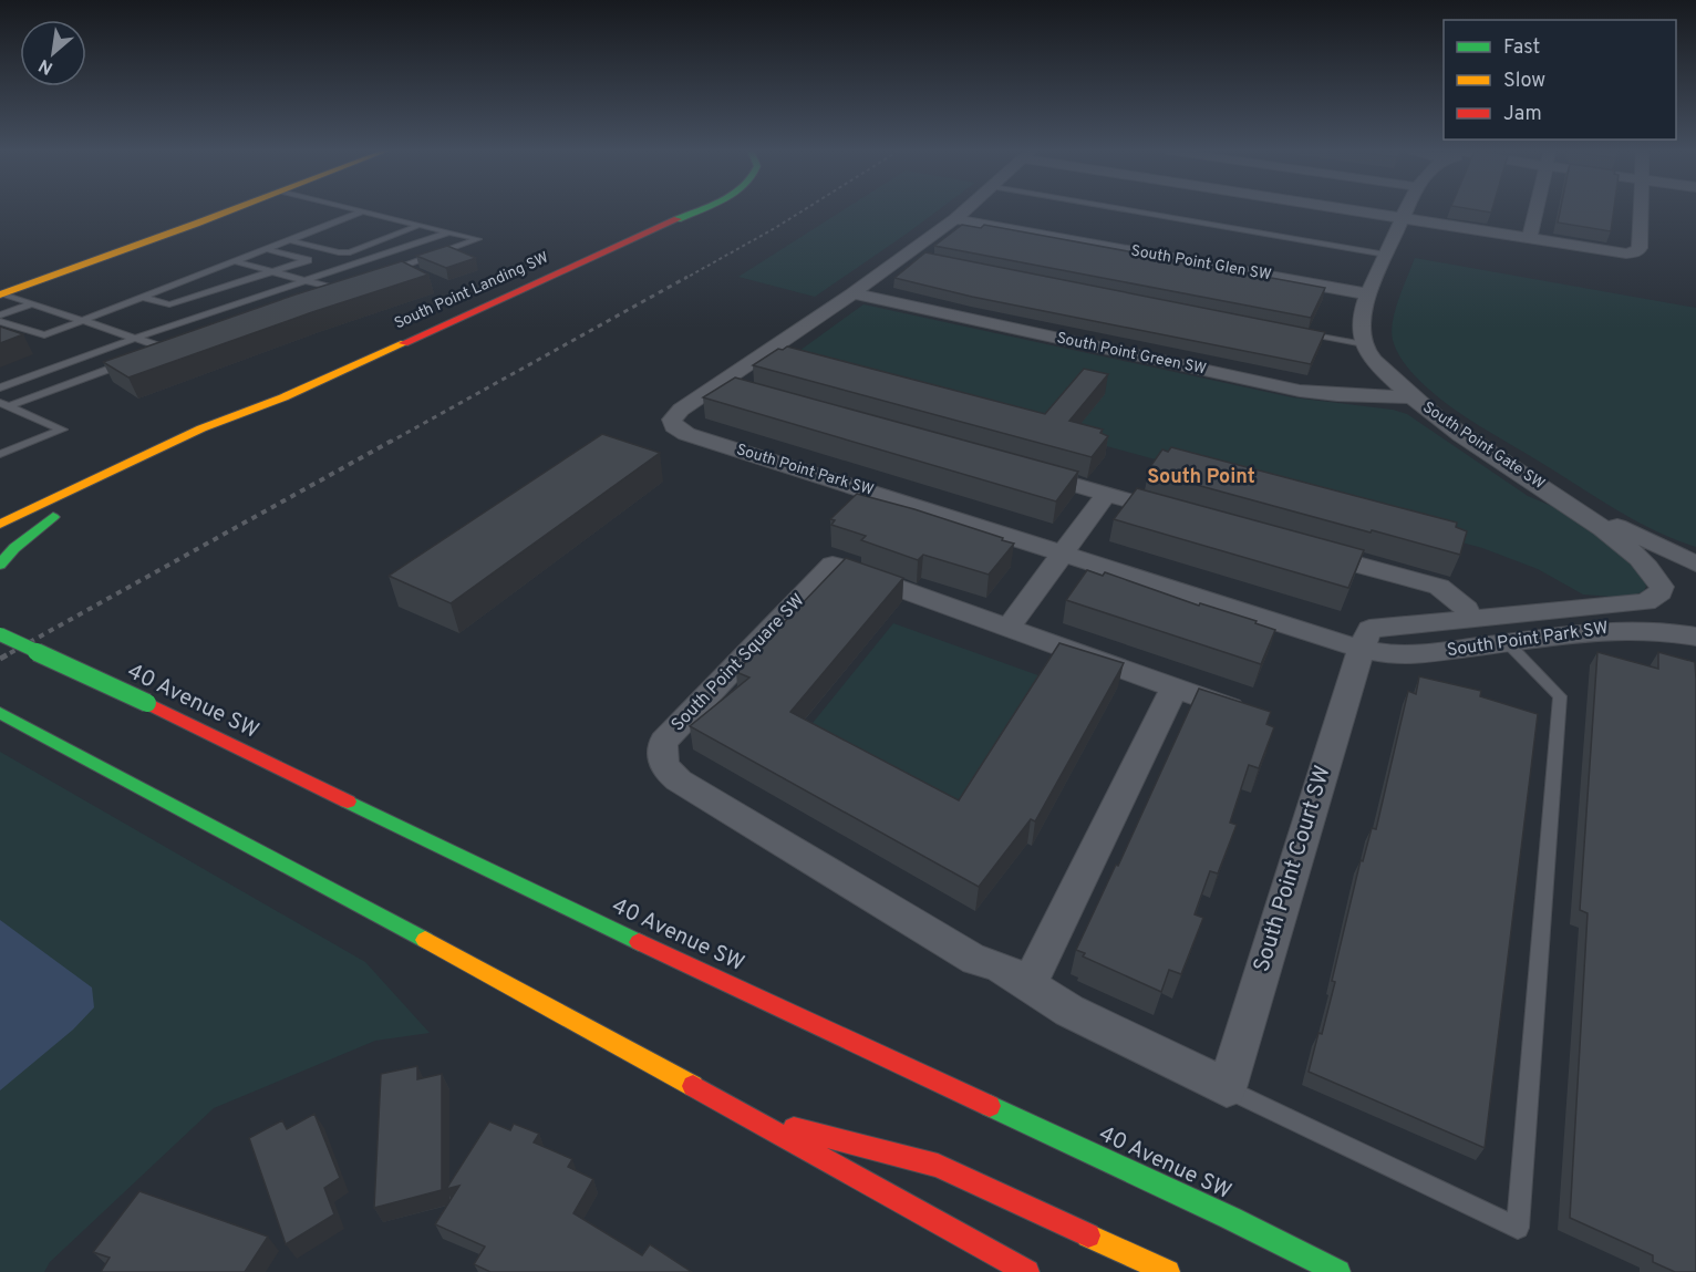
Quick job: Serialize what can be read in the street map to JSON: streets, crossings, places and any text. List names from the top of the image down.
{
  "streets": {
    "main road": ["South Point Landing SW", "40 Avenue SW"],
    "street": [
      "South Point Glen SW",
      "South Point Green SW",
      "South Point Gate SW",
      "South Point Park SW",
      "South Point Square SW",
      "South Point Court SW"
    ]
  },
  "crossings": [
    ["South Point Glen SW", "South Point Park SW"],
    ["South Point Green SW", "South Point Gate SW"],
    ["South Point Green SW", "South Point Park SW"],
    ["South Point Gate SW", "South Point Park SW"],
    ["South Point Park SW", "South Point Court SW"],
    ["South Point Square SW", "South Point Court SW"]
  ],
  "districts": ["South Point"],
  "legend": ["Fast", "Slow", "Jam"],
  "north": "bottom left"
}
